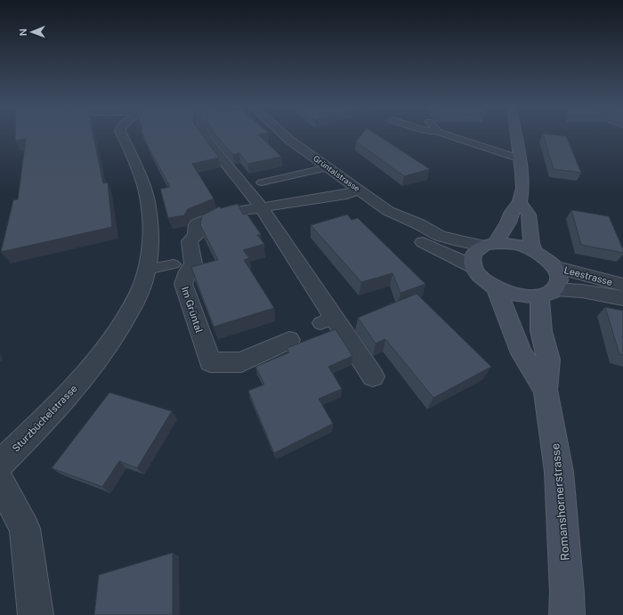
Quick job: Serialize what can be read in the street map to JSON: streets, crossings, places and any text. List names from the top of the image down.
{
  "streets": {
    "main road": ["Romanshornerstrasse"],
    "street": [
      "Grüntalstrasse",
      "Leestrasse",
      "Im Grüntal",
      "Sturzbüchelstrasse"
    ]
  },
  "crossings": [
    ["Grüntalstrasse", "Im Grüntal"],
    ["Leestrasse", "Romanshornerstrasse"]
  ],
  "north": "left"
}
